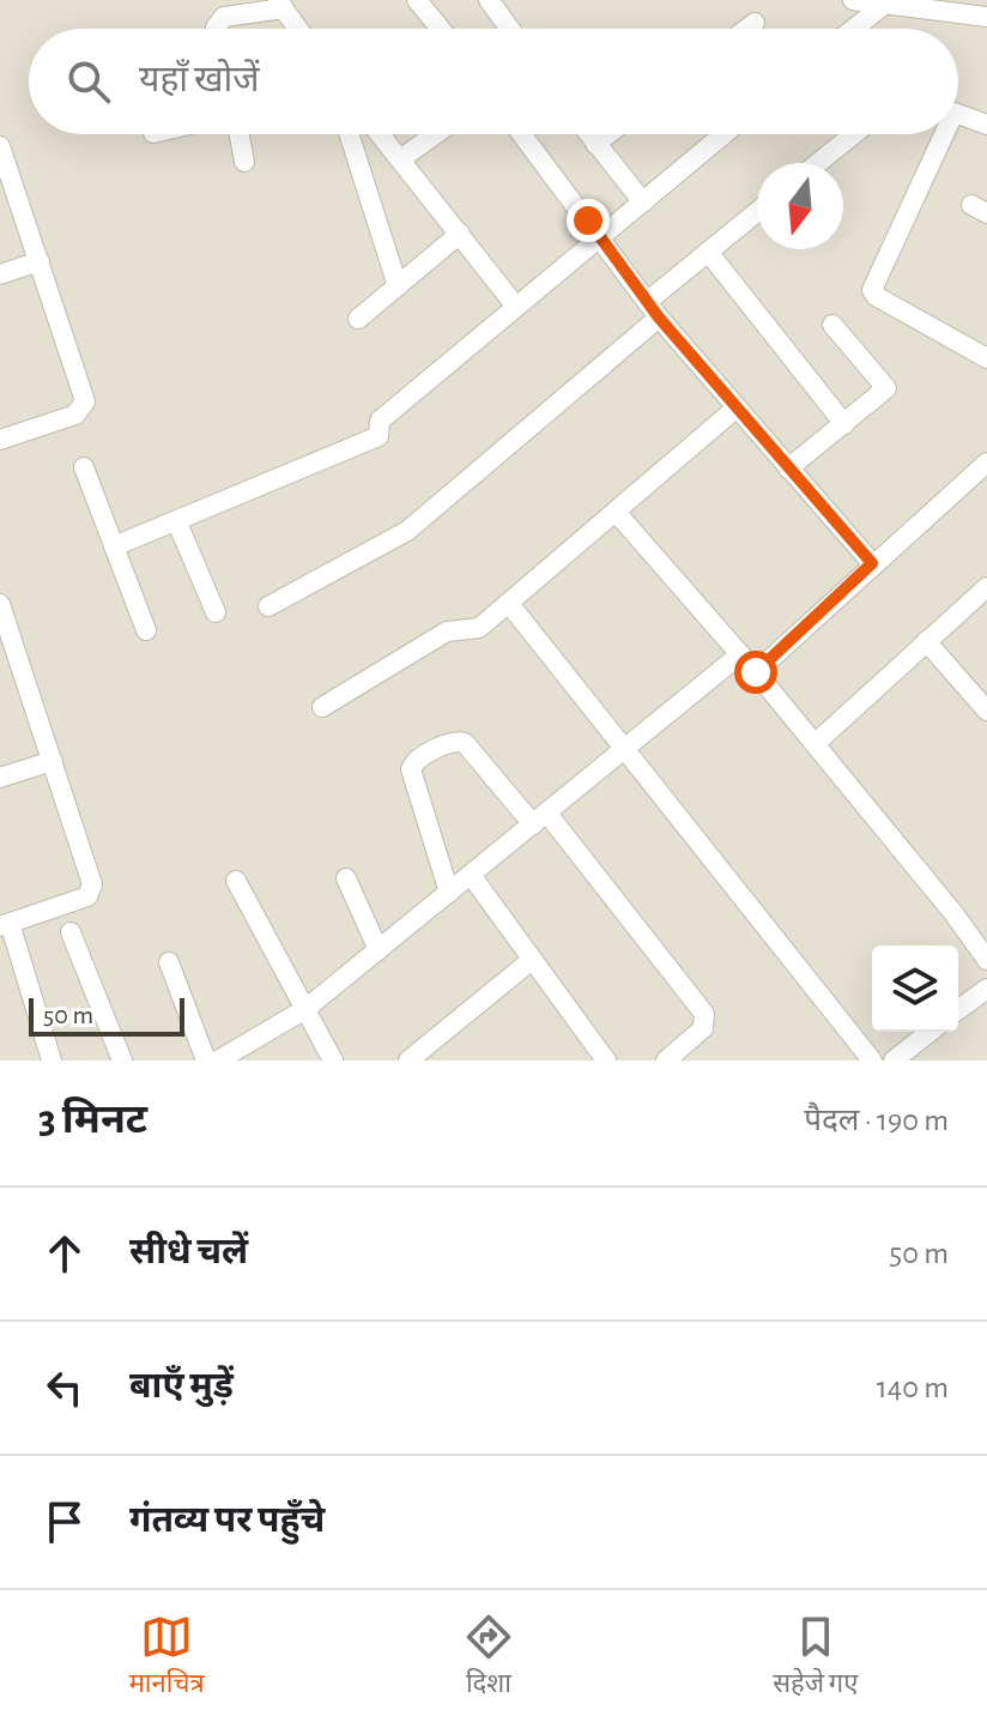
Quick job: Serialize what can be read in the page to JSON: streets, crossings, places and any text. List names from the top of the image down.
{
  "scale_bar": "50 m",
  "north": "bottom",
  "page": {
    "search": "यहाँ खोजें",
    "scale": "50 m",
    "heading": ["3 मिनट", "पैदल · 190 m"],
    "list": [
      ["सीधे चलें", "50 m"],
      ["बाएँ मुड़ें", "140 m"],
      "गंतव्य पर पहुँचे"
    ],
    "nav": ["मानचित्र", "दिशा", "सहेजे गए"]
  }
}
